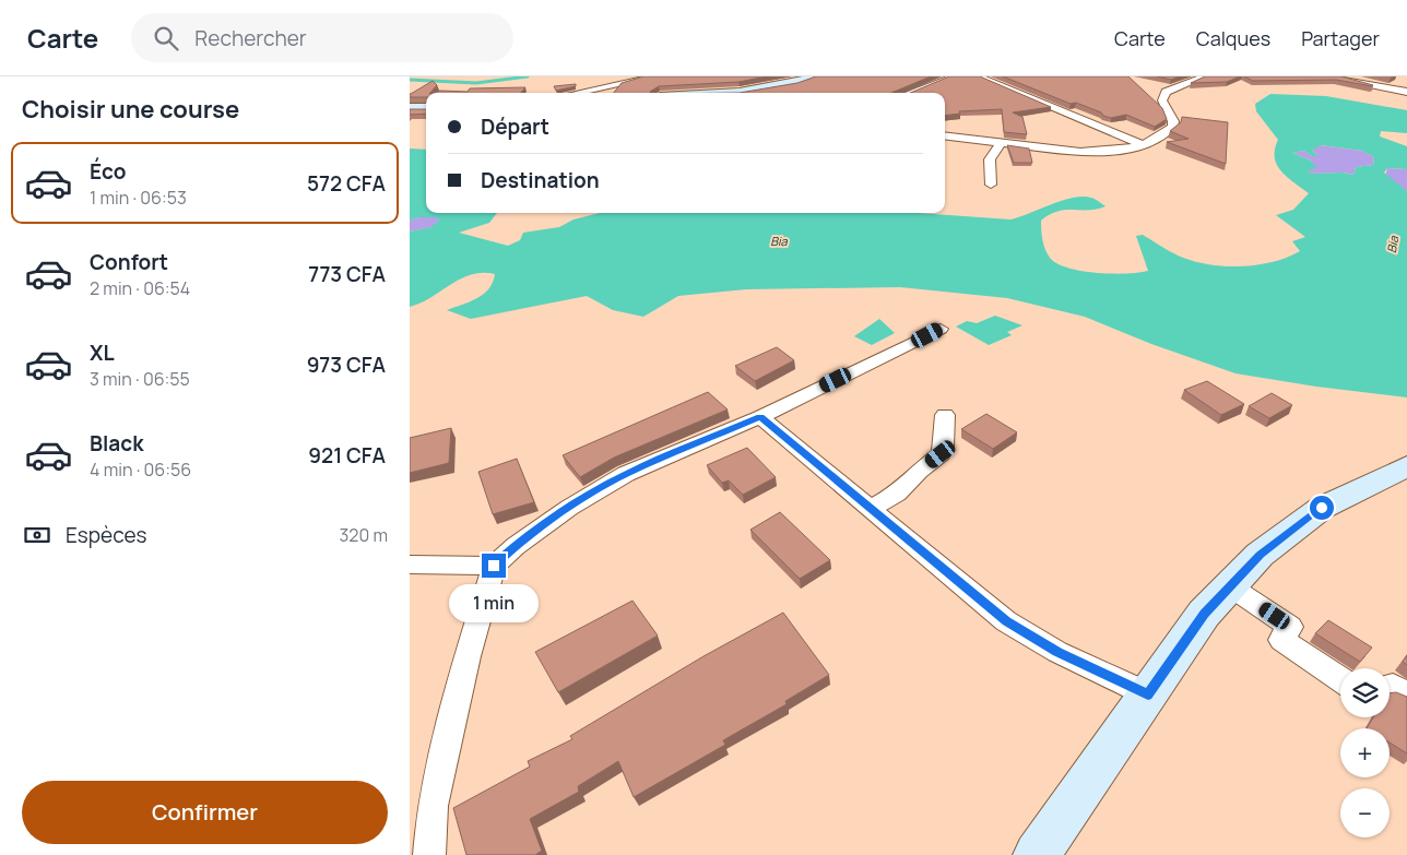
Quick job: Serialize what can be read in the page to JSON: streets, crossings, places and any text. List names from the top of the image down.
{
  "water": ["Bia"],
  "page": {
    "header": "Carte",
    "search": "Rechercher",
    "nav": ["Carte", "Calques", "Partager"],
    "heading": "Choisir une course",
    "banner": ["Départ", "Destination"],
    "list": [
      {
        "name": "Éco",
        "note": "1 min · 06:53",
        "value": "572 CFA"
      },
      {
        "name": "Confort",
        "note": "2 min · 06:54",
        "value": "773 CFA"
      },
      {
        "name": "XL",
        "note": "3 min · 06:55",
        "value": "973 CFA"
      },
      {
        "name": "Black",
        "note": "4 min · 06:56",
        "value": "921 CFA"
      }
    ],
    "pay": ["Espèces", "320 m"],
    "bubble": "1 min",
    "map_buttons": ["+", "−"],
    "buttons": "Confirmer"
  }
}
